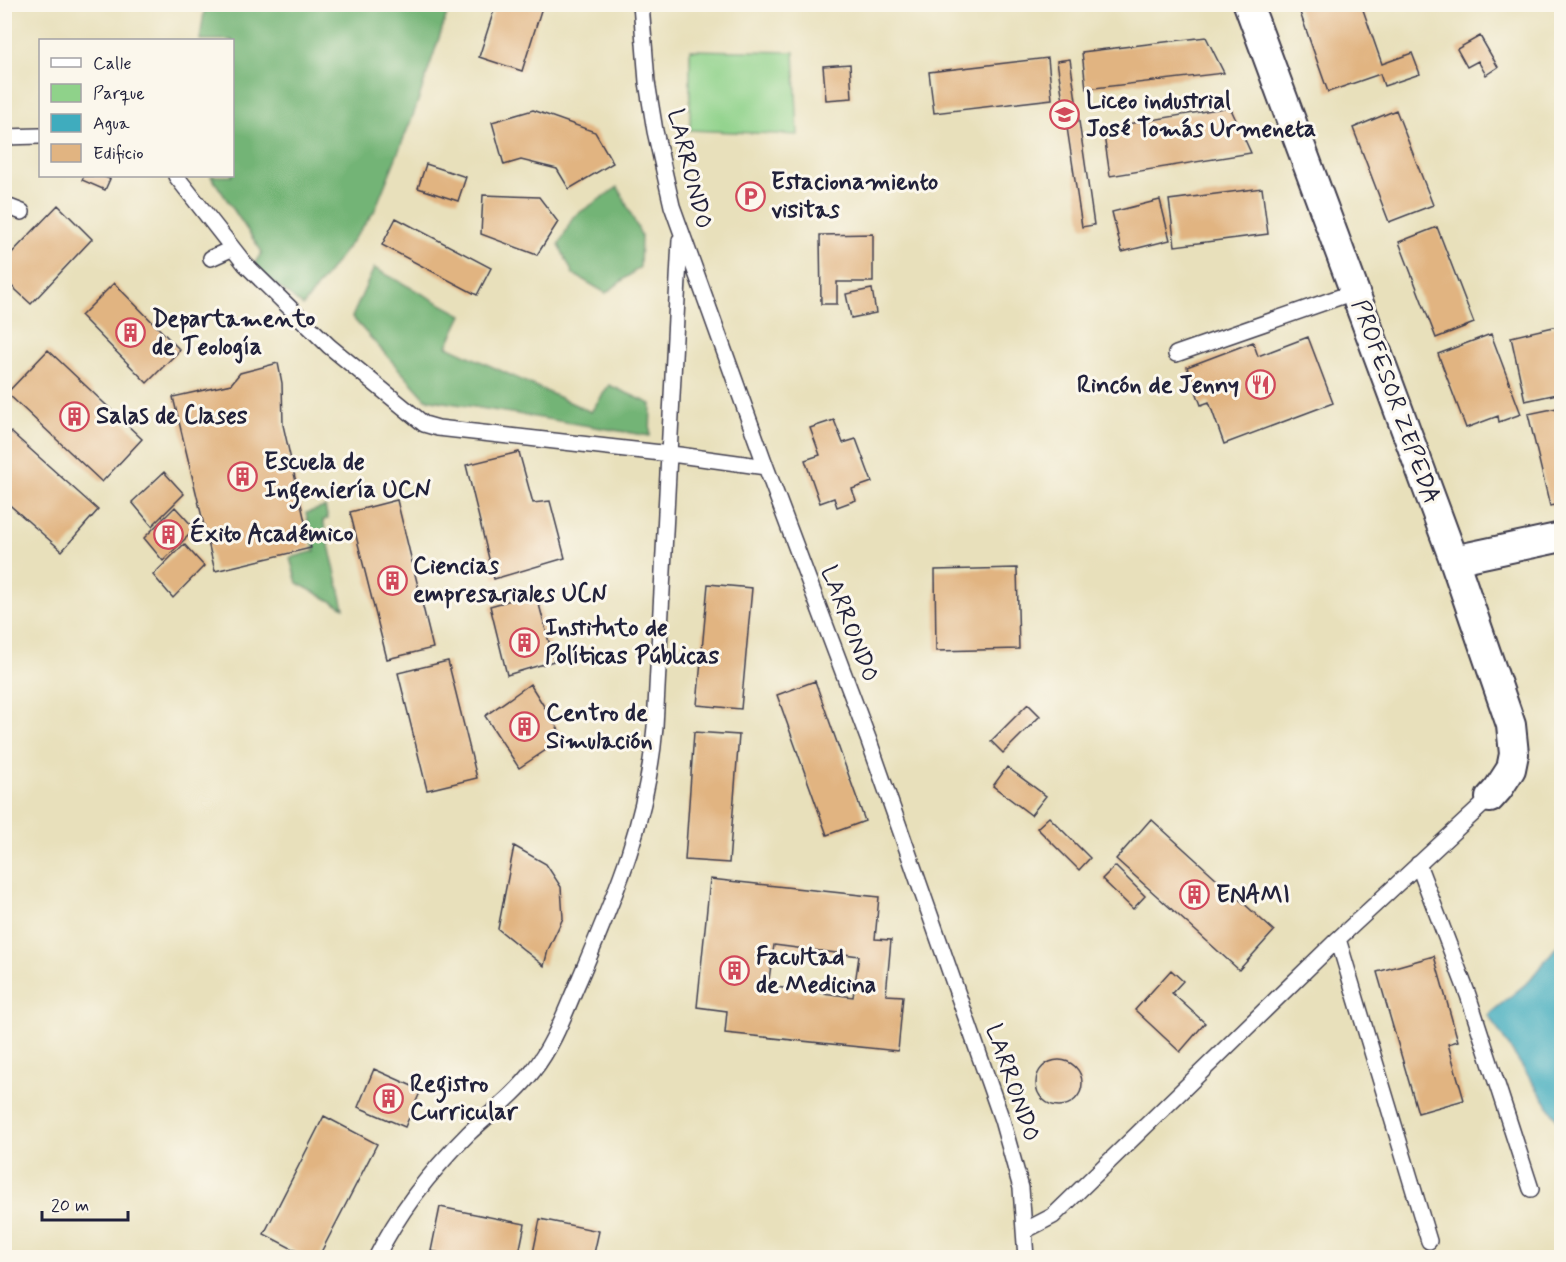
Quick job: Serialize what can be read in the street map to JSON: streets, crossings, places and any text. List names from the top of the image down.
{
  "streets": {
    "street": ["PROFESOR ZEPEDA"],
    "lane": ["LARRONDO"]
  },
  "places": {
    "school or university": ["Liceo industrial José Tomás Urmeneta"],
    "parking": ["Estacionamiento visitas"],
    "building": [
      "Departamento de Teología",
      "Salas de Clases",
      "Escuela de Ingeniería UCN",
      "Éxito Académico",
      "Ciencias empresariales UCN",
      "Instituto de Políticas Públicas",
      "Centro de Simulación",
      "ENAMI",
      "Facultad de Medicina",
      "Registro Curricular"
    ],
    "restaurant": ["Rincón de Jenny"]
  },
  "legend": [
    "Calle",
    "Parque",
    "Agua",
    "Edificio"
  ],
  "scale_bar": "20 m"
}
